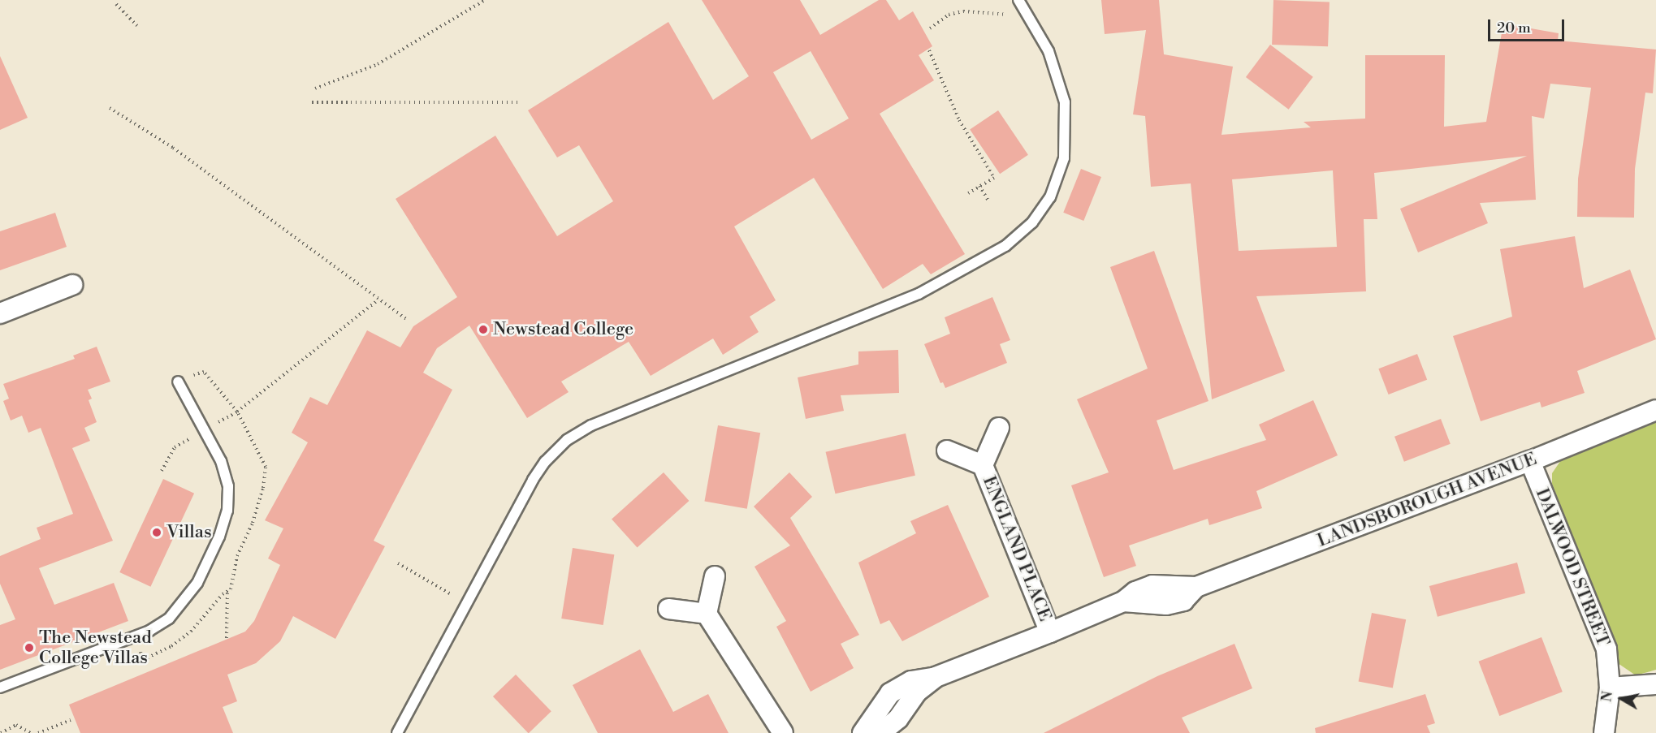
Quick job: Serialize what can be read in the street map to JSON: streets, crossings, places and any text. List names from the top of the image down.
{
  "streets": {
    "street": ["LANDSBOROUGH AVENUE", "ENGLAND PLACE", "DALWOOD STREET"]
  },
  "crossings": [
    ["LANDSBOROUGH AVENUE", "ENGLAND PLACE"],
    ["LANDSBOROUGH AVENUE", "DALWOOD STREET"]
  ],
  "places": ["Newstead College", "Villas", "The Newstead College Villas"],
  "scale_bar": "20 m",
  "north": "left"
}
